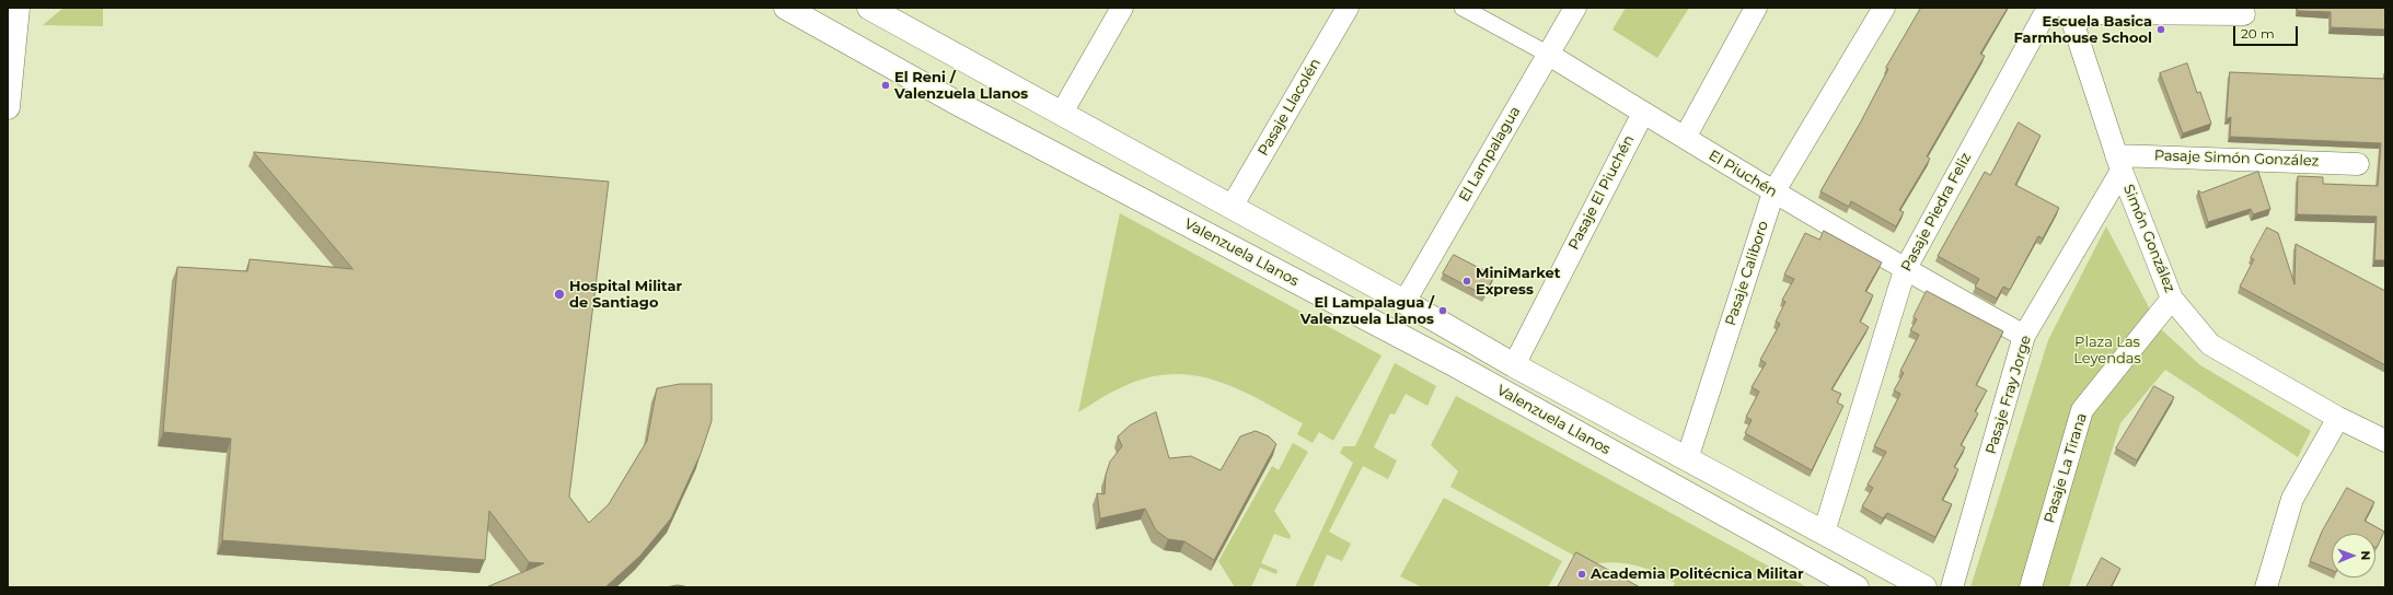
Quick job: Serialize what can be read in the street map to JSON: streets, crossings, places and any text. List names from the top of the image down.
{
  "streets": {
    "main road": ["Valenzuela Llanos"],
    "street": [
      "Pasaje Llacolén",
      "El Lampalagua",
      "Pasaje Simón González",
      "El Piuchén",
      "Pasaje El Piuchén",
      "Pasaje Piedra Feliz",
      "Simón González",
      "Pasaje Caliboro",
      "Pasaje Fray Jorge",
      "Pasaje La Tirana"
    ]
  },
  "crossings": [
    ["Pasaje Llacolén", "Valenzuela Llanos"],
    ["El Lampalagua", "El Piuchén"],
    ["El Lampalagua", "Valenzuela Llanos"],
    ["Pasaje Simón González", "Simón González"],
    ["Pasaje Simón González", "Pasaje Fray Jorge"],
    ["El Piuchén", "Pasaje El Piuchén"],
    ["El Piuchén", "Pasaje Piedra Feliz"],
    ["El Piuchén", "Pasaje Caliboro"],
    ["El Piuchén", "Pasaje Fray Jorge"],
    ["Pasaje El Piuchén", "Valenzuela Llanos"],
    ["Pasaje Piedra Feliz", "Valenzuela Llanos"],
    ["Simón González", "Pasaje Fray Jorge"],
    ["Simón González", "Pasaje La Tirana"],
    ["Valenzuela Llanos", "Pasaje Caliboro"]
  ],
  "parks": ["Plaza Las Leyendas"],
  "places": [
    "Escuela Basica Farmhouse School",
    "El Reni / Valenzuela Llanos",
    "MiniMarket Express",
    "Hospital Militar de Santiago",
    "El Lampalagua / Valenzuela Llanos",
    "Academia Politécnica Militar"
  ],
  "scale_bar": "20 m",
  "north": "right"
}
